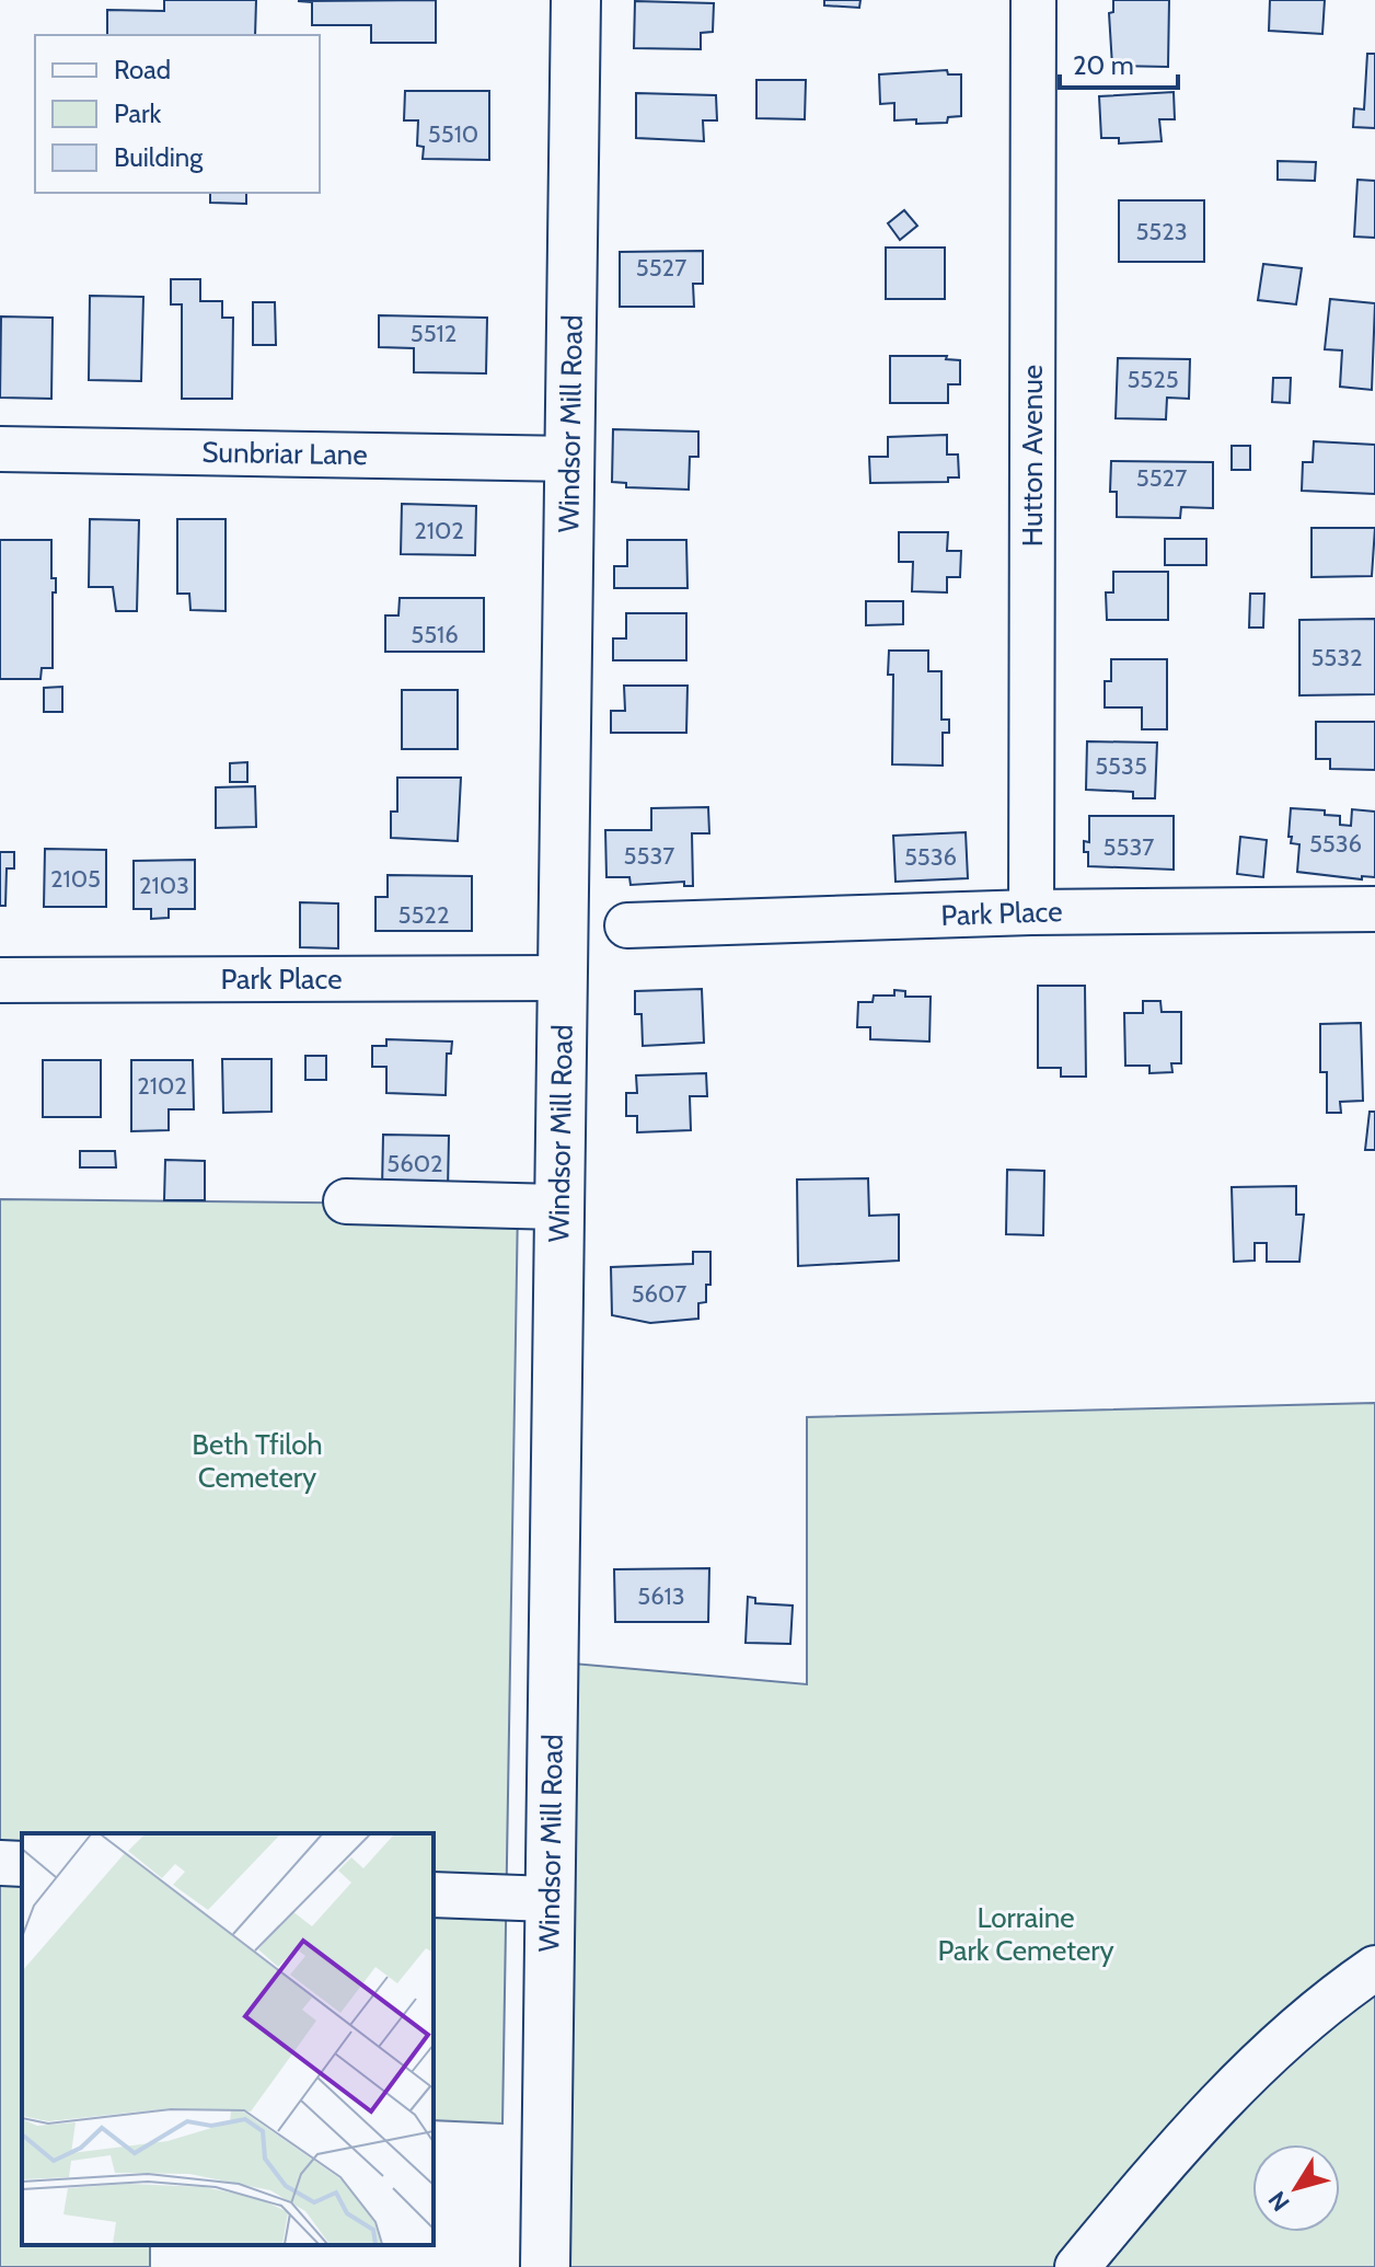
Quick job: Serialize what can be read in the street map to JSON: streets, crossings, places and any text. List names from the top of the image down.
{
  "streets": {
    "main road": ["Windsor Mill Road"],
    "street": ["Sunbriar Lane", "Hutton Avenue", "Park Place"]
  },
  "crossings": [
    ["Windsor Mill Road", "Sunbriar Lane"],
    ["Windsor Mill Road", "Park Place"],
    ["Hutton Avenue", "Park Place"]
  ],
  "parks": ["Beth Tfiloh Cemetery", "Lorraine Park Cemetery"],
  "house_numbers": [
    "5510",
    "5523",
    "5527",
    "5512",
    "5525",
    "5527",
    "2102",
    "5516",
    "5532",
    "5535",
    "5536",
    "5537",
    "5537",
    "5536",
    "2105",
    "2103",
    "5522",
    "2102",
    "5602",
    "5607",
    "5613"
  ],
  "legend": ["Road", "Park", "Building"],
  "scale_bar": "20 m",
  "north": "bottom left"
}
